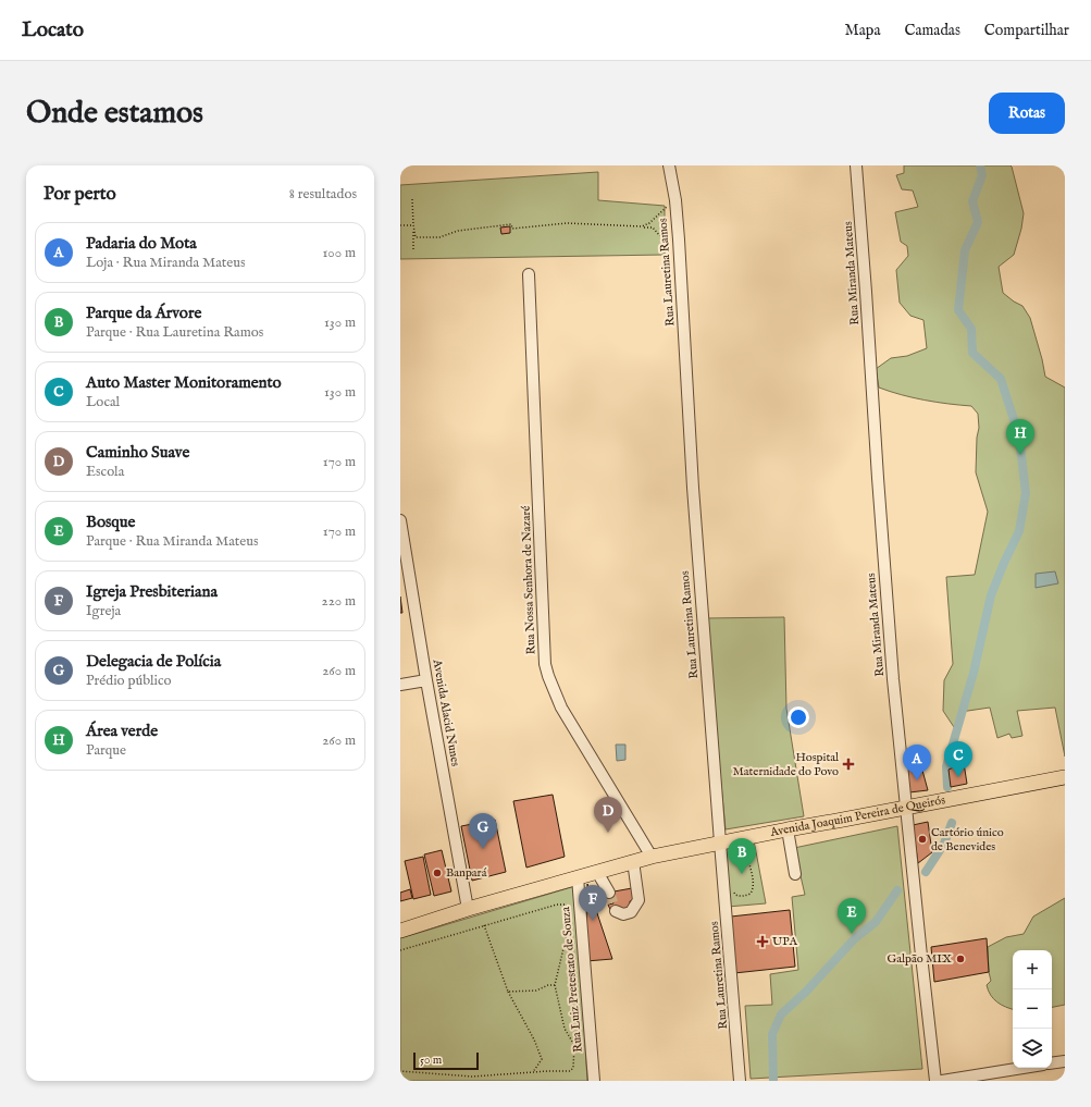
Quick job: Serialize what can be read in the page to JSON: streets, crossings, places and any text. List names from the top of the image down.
{
  "streets": {
    "main road": ["Avenida Joaquim Pereira de Queirós"],
    "street": [
      "Rua Lauretina Ramos",
      "Rua Miranda Mateus",
      "Rua Nossa Senhora de Nazaré",
      "Avenida Alacid Nunes",
      "Rua Luiz Pretestato de Souza"
    ]
  },
  "crossings": [
    ["Rua Lauretina Ramos", "Avenida Joaquim Pereira de Queirós"],
    ["Rua Miranda Mateus", "Avenida Joaquim Pereira de Queirós"],
    ["Rua Nossa Senhora de Nazaré", "Avenida Joaquim Pereira de Queirós"],
    ["Avenida Alacid Nunes", "Avenida Joaquim Pereira de Queirós"],
    ["Avenida Joaquim Pereira de Queirós", "Rua Luiz Pretestato de Souza"]
  ],
  "places": {
    "health": ["Hospital Maternidade do Povo", "UPA"],
    "other": ["Cartório único de Benevides", "Banpará", "Galpão MIX"]
  },
  "scale_bar": "50 m",
  "page": {
    "header": "Locato",
    "nav": ["Mapa", "Camadas", "Compartilhar"],
    "buttons": "Rotas",
    "title": "Onde estamos",
    "heading": ["Por perto", "8 resultados"],
    "list": [
      {
        "mark": "A",
        "name": "Padaria do Mota",
        "note": "Loja · Rua Miranda Mateus",
        "value": "100 m"
      },
      {
        "mark": "B",
        "name": "Parque da Árvore",
        "note": "Parque · Rua Lauretina Ramos",
        "value": "130 m"
      },
      {
        "mark": "C",
        "name": "Auto Master Monitoramento",
        "note": "Local",
        "value": "130 m"
      },
      {
        "mark": "D",
        "name": "Caminho Suave",
        "note": "Escola",
        "value": "170 m"
      },
      {
        "mark": "E",
        "name": "Bosque",
        "note": "Parque · Rua Miranda Mateus",
        "value": "170 m"
      },
      {
        "mark": "F",
        "name": "Igreja Presbiteriana",
        "note": "Igreja",
        "value": "220 m"
      },
      {
        "mark": "G",
        "name": "Delegacia de Polícia",
        "note": "Prédio público",
        "value": "260 m"
      },
      {
        "mark": "H",
        "name": "Área verde",
        "note": "Parque",
        "value": "260 m"
      }
    ],
    "pins": [
      "H",
      "C",
      "A",
      "D",
      "G",
      "B",
      "F",
      "E"
    ],
    "map_buttons": ["+", "−"],
    "scale": "50 m"
  }
}
